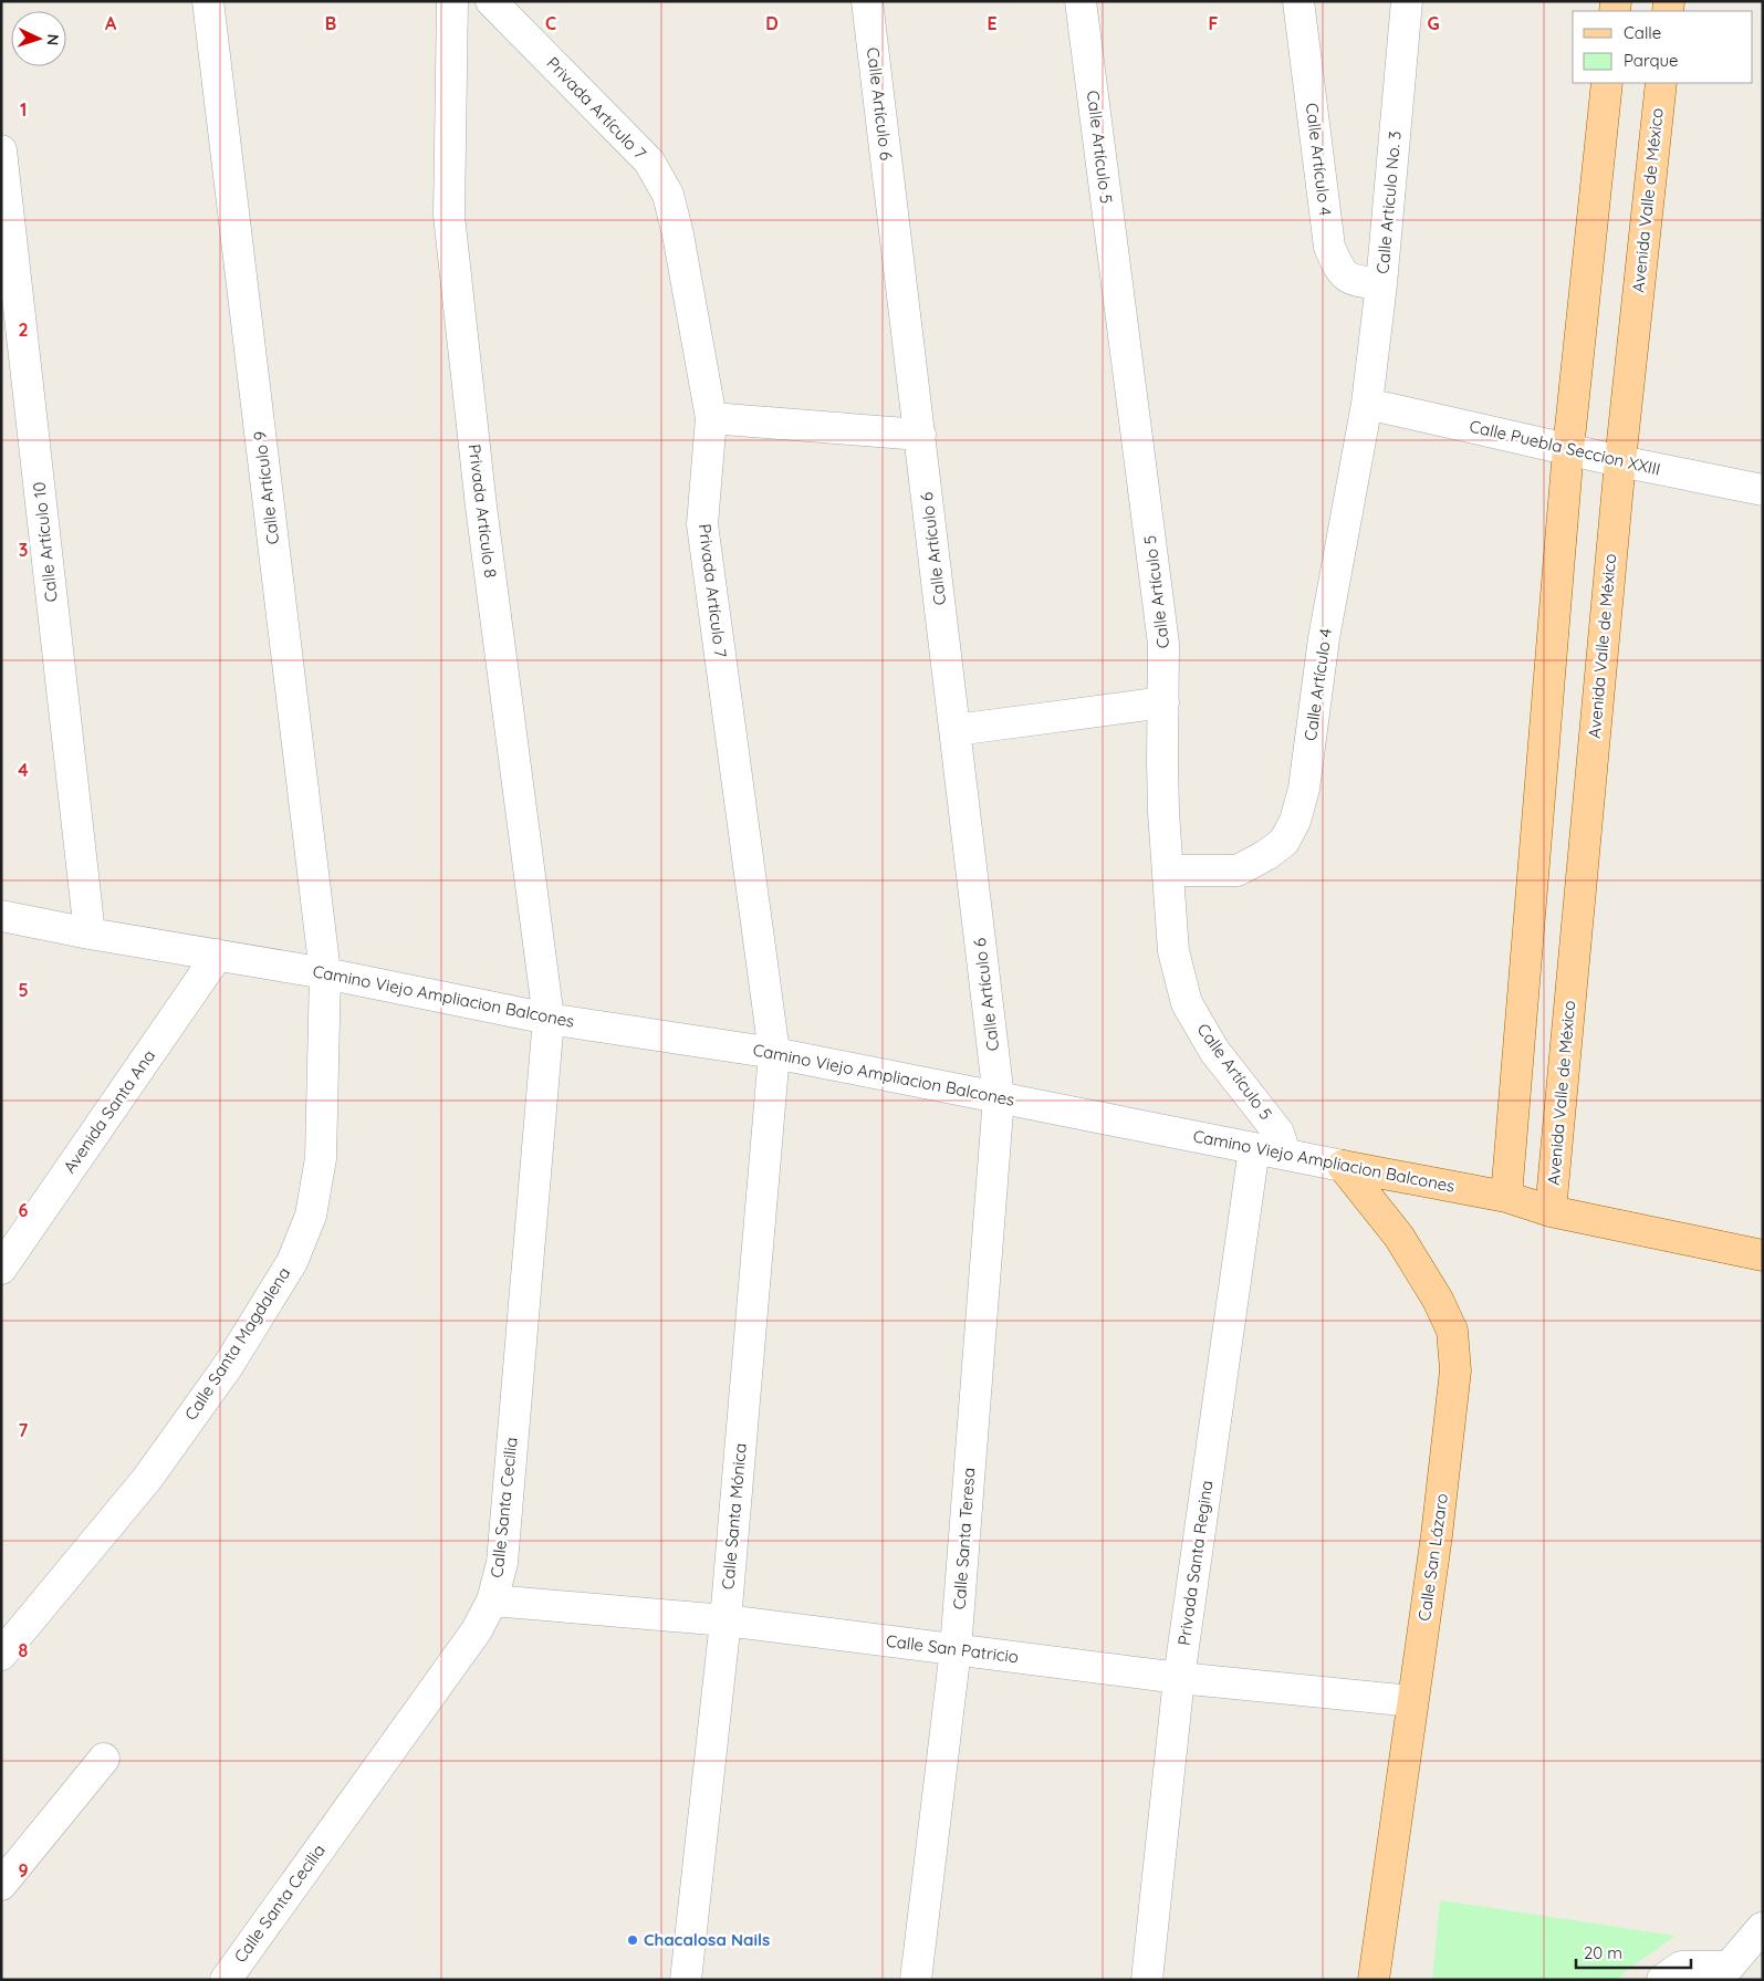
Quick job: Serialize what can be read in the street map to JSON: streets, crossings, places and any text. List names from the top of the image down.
{
  "streets": {
    "main road": ["Avenida Valle de México", "Camino Viejo Ampliacion Balcones", "Calle San Lázaro"],
    "street": [
      "Calle Artículo 6",
      "Privada Artículo 7",
      "Calle Artículo 5",
      "Calle Artículo 4",
      "Calle Articulo No. 3",
      "Calle Puebla Seccion XXIII",
      "Calle Artículo 9",
      "Privada Artículo 8",
      "Calle Artículo 10",
      "Avenida Santa Ana",
      "Calle Santa Magdalena",
      "Calle Santa Cecilia",
      "Calle Santa Mónica",
      "Calle Santa Teresa",
      "Privada Santa Regina",
      "Calle San Patricio"
    ]
  },
  "crossings": [
    ["Calle Artículo 6", "Camino Viejo Ampliacion Balcones"],
    ["Calle Artículo 6", "Calle Santa Teresa"],
    ["Privada Artículo 7", "Camino Viejo Ampliacion Balcones"],
    ["Privada Artículo 7", "Calle Santa Mónica"],
    ["Calle Artículo 5", "Calle Artículo 4"],
    ["Calle Artículo 5", "Camino Viejo Ampliacion Balcones"],
    ["Calle Artículo 4", "Calle Articulo No. 3"],
    ["Calle Artículo 4", "Calle Puebla Seccion XXIII"],
    ["Avenida Valle de México", "Calle Puebla Seccion XXIII"],
    ["Avenida Valle de México", "Camino Viejo Ampliacion Balcones"],
    ["Calle Articulo No. 3", "Calle Puebla Seccion XXIII"],
    ["Calle Artículo 9", "Camino Viejo Ampliacion Balcones"],
    ["Calle Artículo 9", "Calle Santa Magdalena"],
    ["Privada Artículo 8", "Camino Viejo Ampliacion Balcones"],
    ["Privada Artículo 8", "Calle Santa Cecilia"],
    ["Calle Artículo 10", "Camino Viejo Ampliacion Balcones"],
    ["Camino Viejo Ampliacion Balcones", "Avenida Santa Ana"],
    ["Camino Viejo Ampliacion Balcones", "Calle Santa Magdalena"],
    ["Camino Viejo Ampliacion Balcones", "Calle Santa Cecilia"],
    ["Camino Viejo Ampliacion Balcones", "Calle Santa Mónica"],
    ["Camino Viejo Ampliacion Balcones", "Calle Santa Teresa"],
    ["Camino Viejo Ampliacion Balcones", "Calle San Lázaro"],
    ["Camino Viejo Ampliacion Balcones", "Privada Santa Regina"],
    ["Calle Santa Cecilia", "Calle San Patricio"],
    ["Calle Santa Mónica", "Calle San Patricio"],
    ["Calle Santa Teresa", "Calle San Patricio"],
    ["Calle San Lázaro", "Calle San Patricio"],
    ["Privada Santa Regina", "Calle San Patricio"]
  ],
  "places": ["Chacalosa Nails"],
  "legend": ["Calle", "Parque"],
  "scale_bar": "20 m",
  "north": "right",
  "grid": {
    "columns": [
      "A",
      "B",
      "C",
      "D",
      "E",
      "F",
      "G"
    ],
    "rows": [
      "1",
      "2",
      "3",
      "4",
      "5",
      "6",
      "7",
      "8",
      "9"
    ]
  }
}
